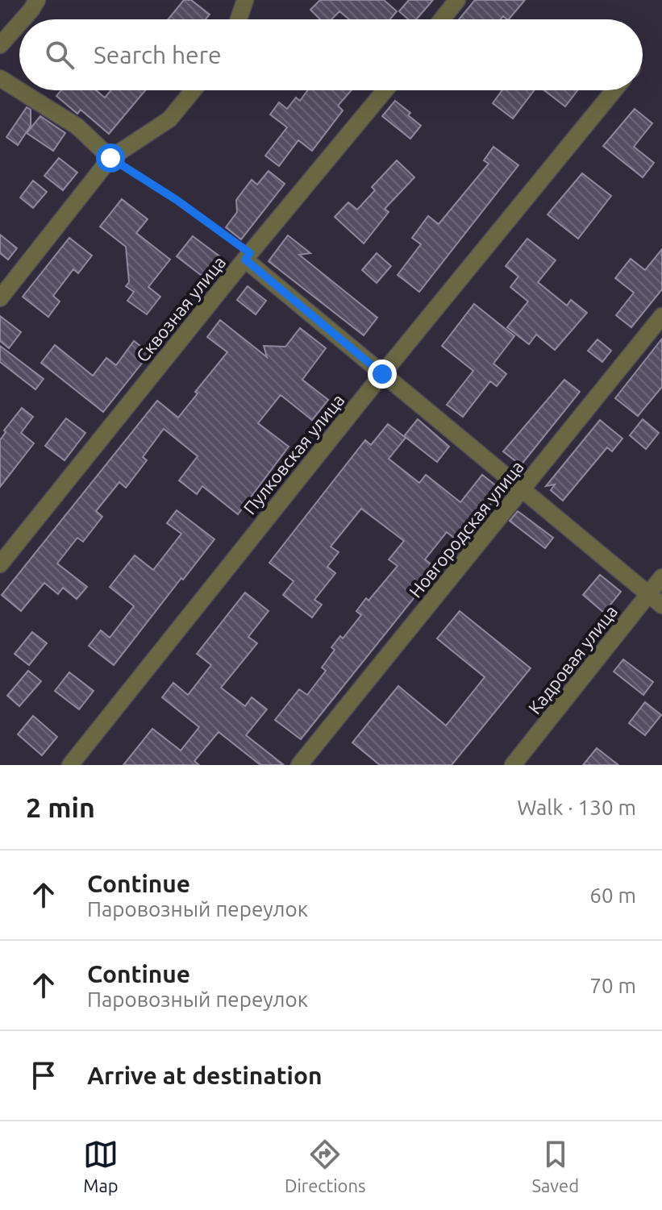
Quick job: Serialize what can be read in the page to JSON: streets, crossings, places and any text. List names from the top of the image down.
{
  "streets": {
    "street": [
      "Сквозная улица",
      "Пулковская улица",
      "Новгородская улица",
      "Кадровая улица"
    ]
  },
  "page": {
    "search": "Search here",
    "heading": ["2 min", "Walk · 130 m"],
    "list": [
      ["Continue", "Паровозный переулок", "60 m"],
      ["Continue", "Паровозный переулок", "70 m"],
      "Arrive at destination"
    ],
    "nav": ["Map", "Directions", "Saved"]
  }
}
